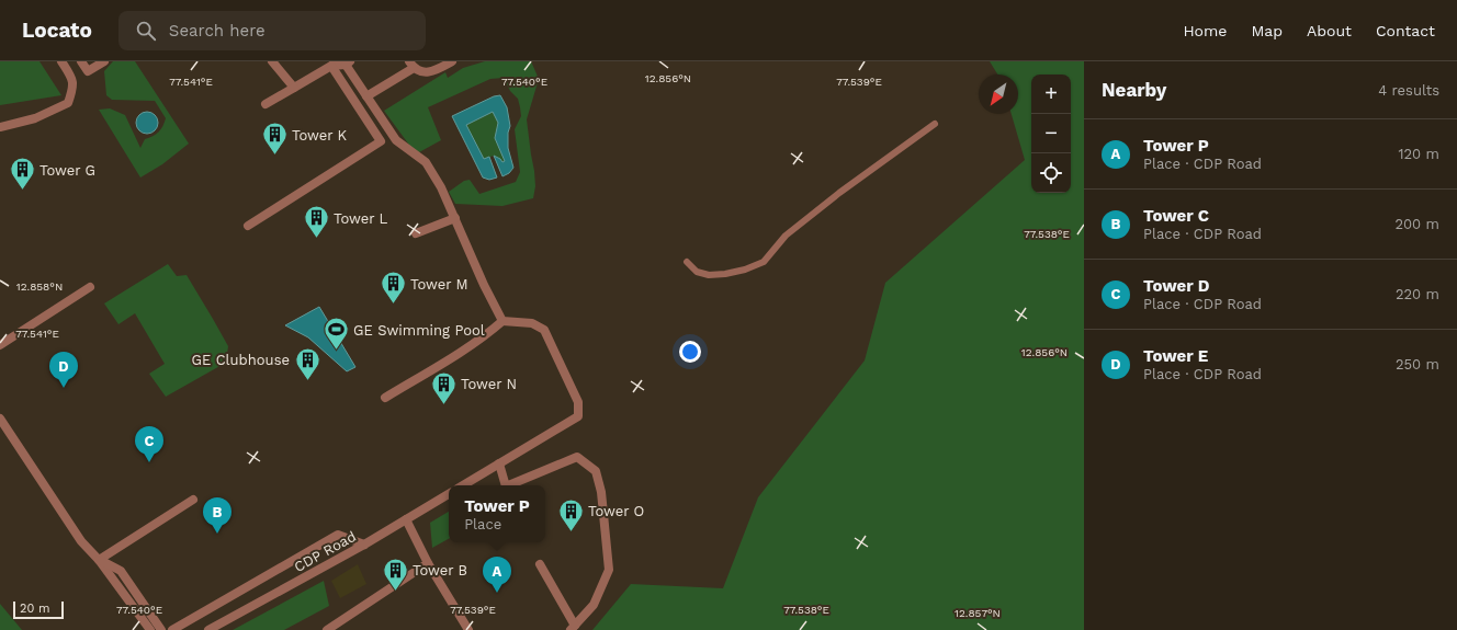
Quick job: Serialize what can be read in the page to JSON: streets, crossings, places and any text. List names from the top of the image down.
{
  "streets": {
    "street": ["CDP Road"]
  },
  "places": {
    "building": [
      "Tower K",
      "Tower G",
      "Tower L",
      "Tower M",
      "GE Clubhouse",
      "Tower N",
      "Tower O",
      "Tower B"
    ],
    "sports": ["GE Swimming Pool"]
  },
  "scale_bar": "20 m",
  "north": "bottom left",
  "page": {
    "header": "Locato",
    "search": "Search here",
    "nav": [
      "Home",
      "Map",
      "About",
      "Contact"
    ],
    "heading": ["Nearby", "4 results"],
    "map_buttons": ["+", "−"],
    "list": [
      {
        "mark": "A",
        "name": "Tower P",
        "note": "Place · CDP Road",
        "value": "120 m"
      },
      {
        "mark": "B",
        "name": "Tower C",
        "note": "Place · CDP Road",
        "value": "200 m"
      },
      {
        "mark": "C",
        "name": "Tower D",
        "note": "Place · CDP Road",
        "value": "220 m"
      },
      {
        "mark": "D",
        "name": "Tower E",
        "note": "Place · CDP Road",
        "value": "250 m"
      }
    ],
    "pins": [
      "D",
      "C",
      "B",
      "A"
    ],
    "popup": ["Tower P", "Place"],
    "scale": "20 m"
  },
  "coordinates": [
    "12.856°N",
    "77.541°E",
    "77.540°E",
    "77.539°E",
    "77.538°E",
    "12.858°N",
    "12.857°N"
  ]
}
